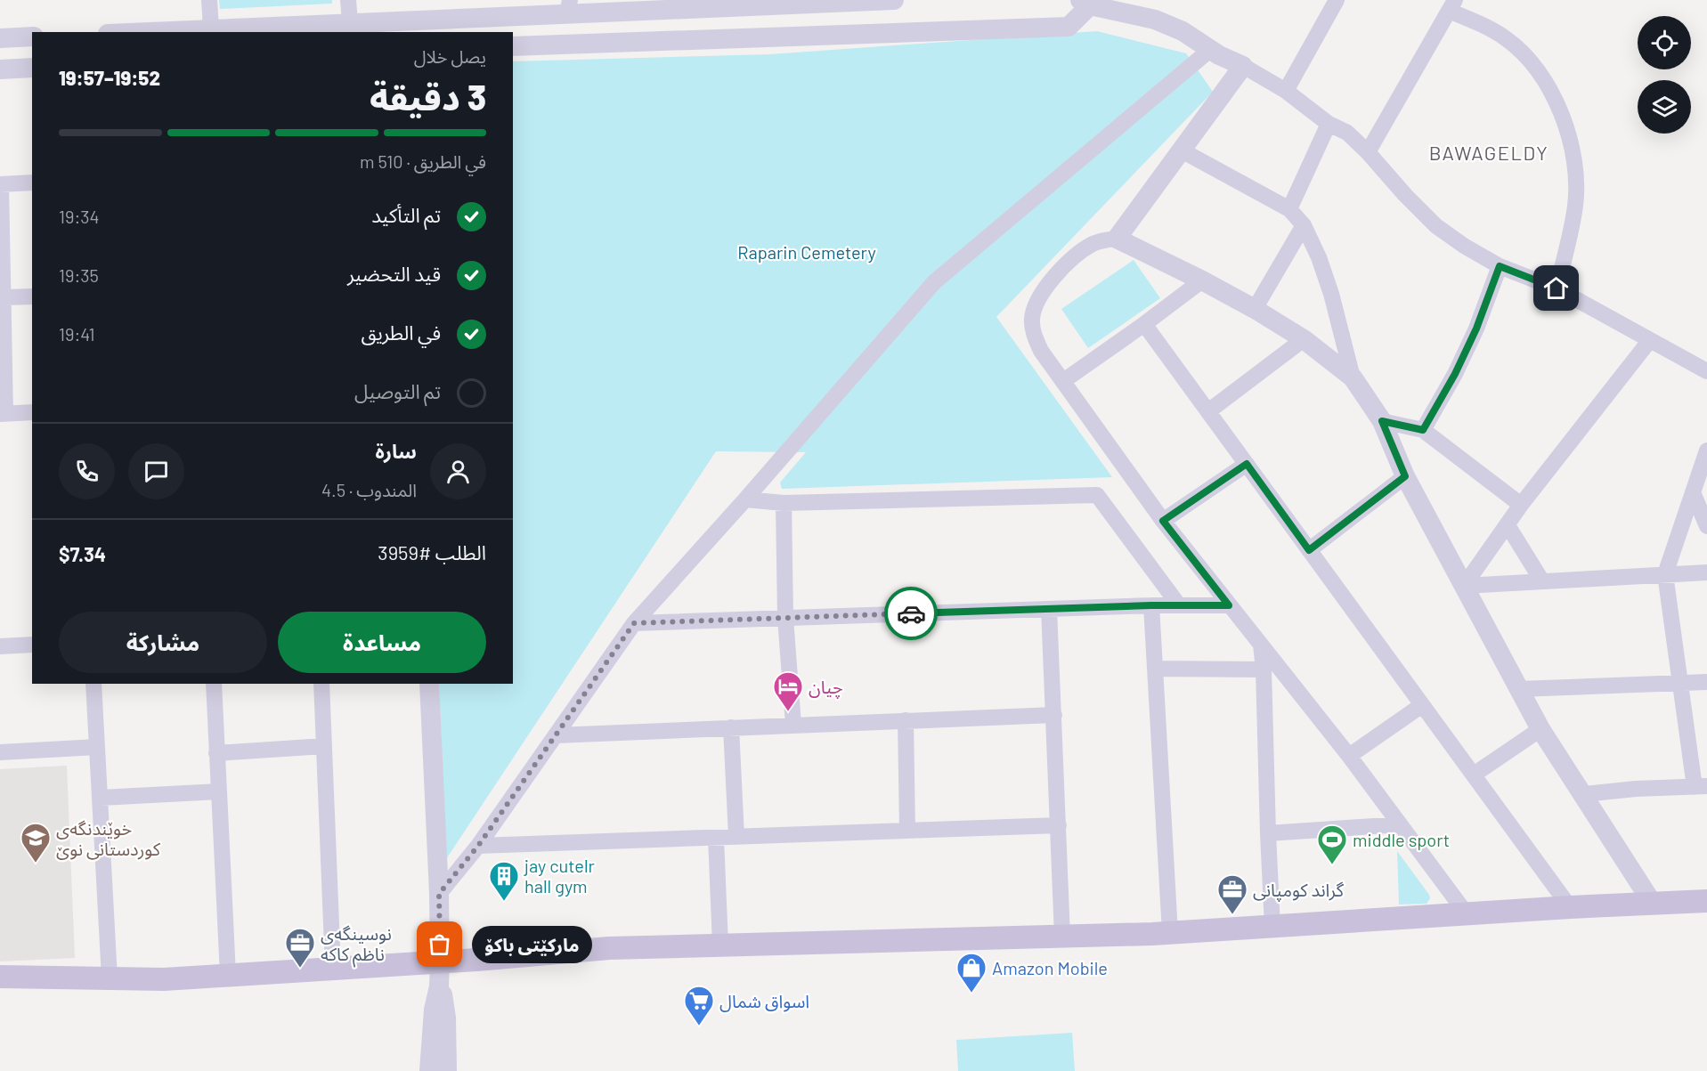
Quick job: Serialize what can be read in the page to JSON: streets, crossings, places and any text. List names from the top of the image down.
{
  "districts": ["BAWAGELDY"],
  "parks": ["Raparin Cemetery"],
  "places": {
    "hotel": ["چيان"],
    "school or university": ["خوێندنگەی کوردستانی نوێ"],
    "sports": ["middle sport"],
    "building": ["jay cutelr hall gym"],
    "office": ["گراند كومپانى", "نوسینگەی ناظم کاکە"],
    "other": ["مارکێتی باکۆ"],
    "shop": ["Amazon Mobile"],
    "supermarket": ["اسواق شمال"]
  },
  "page": {
    "heading": ["3 دقيقة", "يصل خلال", "19:52–19:57"],
    "panel": [
      "سارة",
      "المندوب · 4.5",
      "الطلب #3959",
      "$7.34"
    ],
    "bar": "في الطريق · 510 m",
    "list": [
      ["تم التأكيد", "19:34"],
      ["قيد التحضير", "19:35"],
      ["في الطريق", "19:41"],
      "تم التوصيل"
    ],
    "buttons": ["مساعدة", "مشاركة"],
    "bubble": "مارکێتی باکۆ"
  }
}
